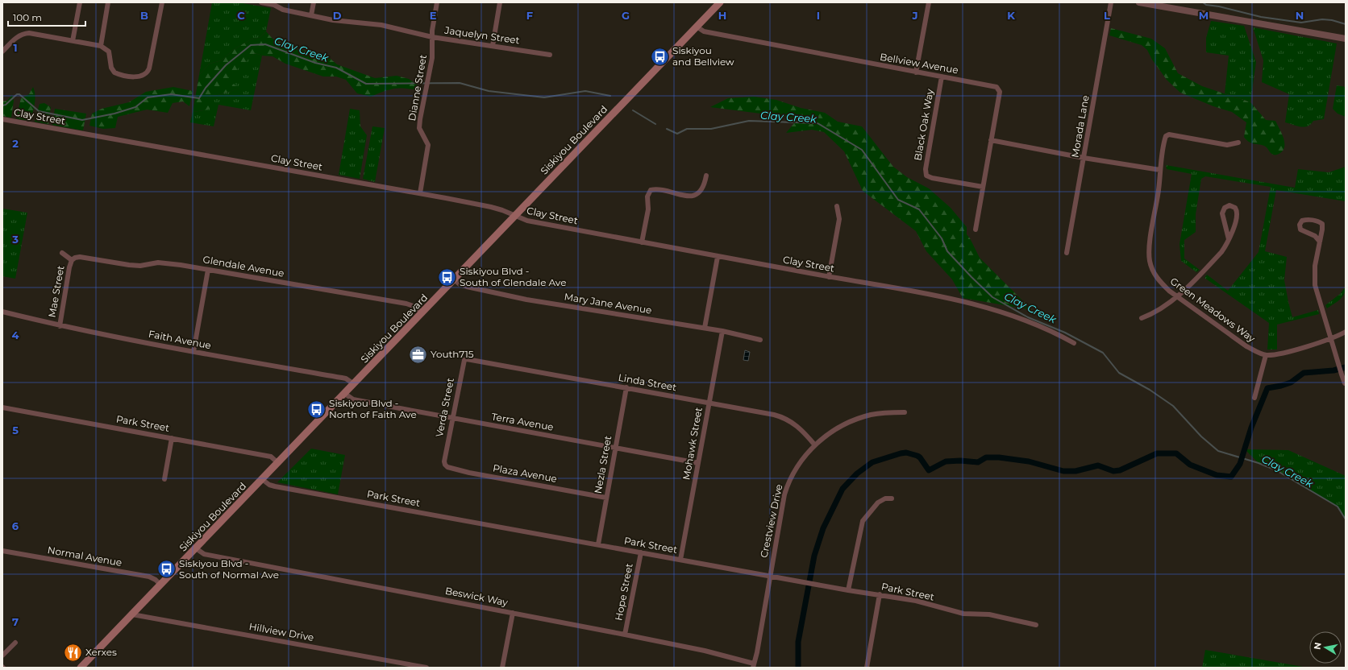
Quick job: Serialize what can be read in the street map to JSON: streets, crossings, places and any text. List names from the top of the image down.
{
  "streets": {
    "main road": ["Siskiyou Boulevard"],
    "street": [
      "Jaquelyn Street",
      "Bellview Avenue",
      "Dianne Street",
      "Clay Street",
      "Black Oak Way",
      "Morada Lane",
      "Glendale Avenue",
      "Mae Street",
      "Mary Jane Avenue",
      "Green Meadows Way",
      "Faith Avenue",
      "Linda Street",
      "Verda Street",
      "Terra Avenue",
      "Park Street",
      "Mohawk Street",
      "Nezla Street",
      "Plaza Avenue",
      "Crestview Drive",
      "Normal Avenue",
      "Hope Street",
      "Beswick Way",
      "Hillview Drive"
    ]
  },
  "crossings": [
    ["Jaquelyn Street", "Dianne Street"],
    ["Bellview Avenue", "Black Oak Way"],
    ["Bellview Avenue", "Siskiyou Boulevard"],
    ["Dianne Street", "Clay Street"],
    ["Clay Street", "Siskiyou Boulevard"],
    ["Siskiyou Boulevard", "Glendale Avenue"],
    ["Siskiyou Boulevard", "Mary Jane Avenue"],
    ["Siskiyou Boulevard", "Faith Avenue"],
    ["Siskiyou Boulevard", "Terra Avenue"],
    ["Siskiyou Boulevard", "Park Street"],
    ["Siskiyou Boulevard", "Normal Avenue"],
    ["Siskiyou Boulevard", "Beswick Way"],
    ["Siskiyou Boulevard", "Hillview Drive"],
    ["Glendale Avenue", "Mae Street"],
    ["Mae Street", "Faith Avenue"],
    ["Mary Jane Avenue", "Mohawk Street"],
    ["Linda Street", "Verda Street"],
    ["Linda Street", "Mohawk Street"],
    ["Linda Street", "Nezla Street"],
    ["Linda Street", "Crestview Drive"],
    ["Verda Street", "Terra Avenue"],
    ["Verda Street", "Plaza Avenue"],
    ["Terra Avenue", "Mohawk Street"],
    ["Terra Avenue", "Nezla Street"],
    ["Park Street", "Mohawk Street"],
    ["Park Street", "Nezla Street"],
    ["Park Street", "Crestview Drive"],
    ["Park Street", "Hope Street"],
    ["Nezla Street", "Plaza Avenue"],
    ["Crestview Drive", "Beswick Way"],
    ["Hope Street", "Beswick Way"]
  ],
  "water": ["Clay Creek"],
  "places": {
    "bus stop": [
      "Siskiyou and Bellview",
      "Siskiyou Blvd - South of Glendale Ave",
      "Siskiyou Blvd - North of Faith Ave",
      "Siskiyou Blvd - South of Normal Ave"
    ],
    "office": ["Youth715"],
    "restaurant": ["Xerxes"]
  },
  "scale_bar": "100 m",
  "north": "left",
  "grid": {
    "columns": [
      "B",
      "C",
      "D",
      "E",
      "F",
      "G",
      "H",
      "I",
      "J",
      "K",
      "L",
      "M",
      "N"
    ],
    "rows": [
      "1",
      "2",
      "3",
      "4",
      "5",
      "6",
      "7"
    ]
  }
}
